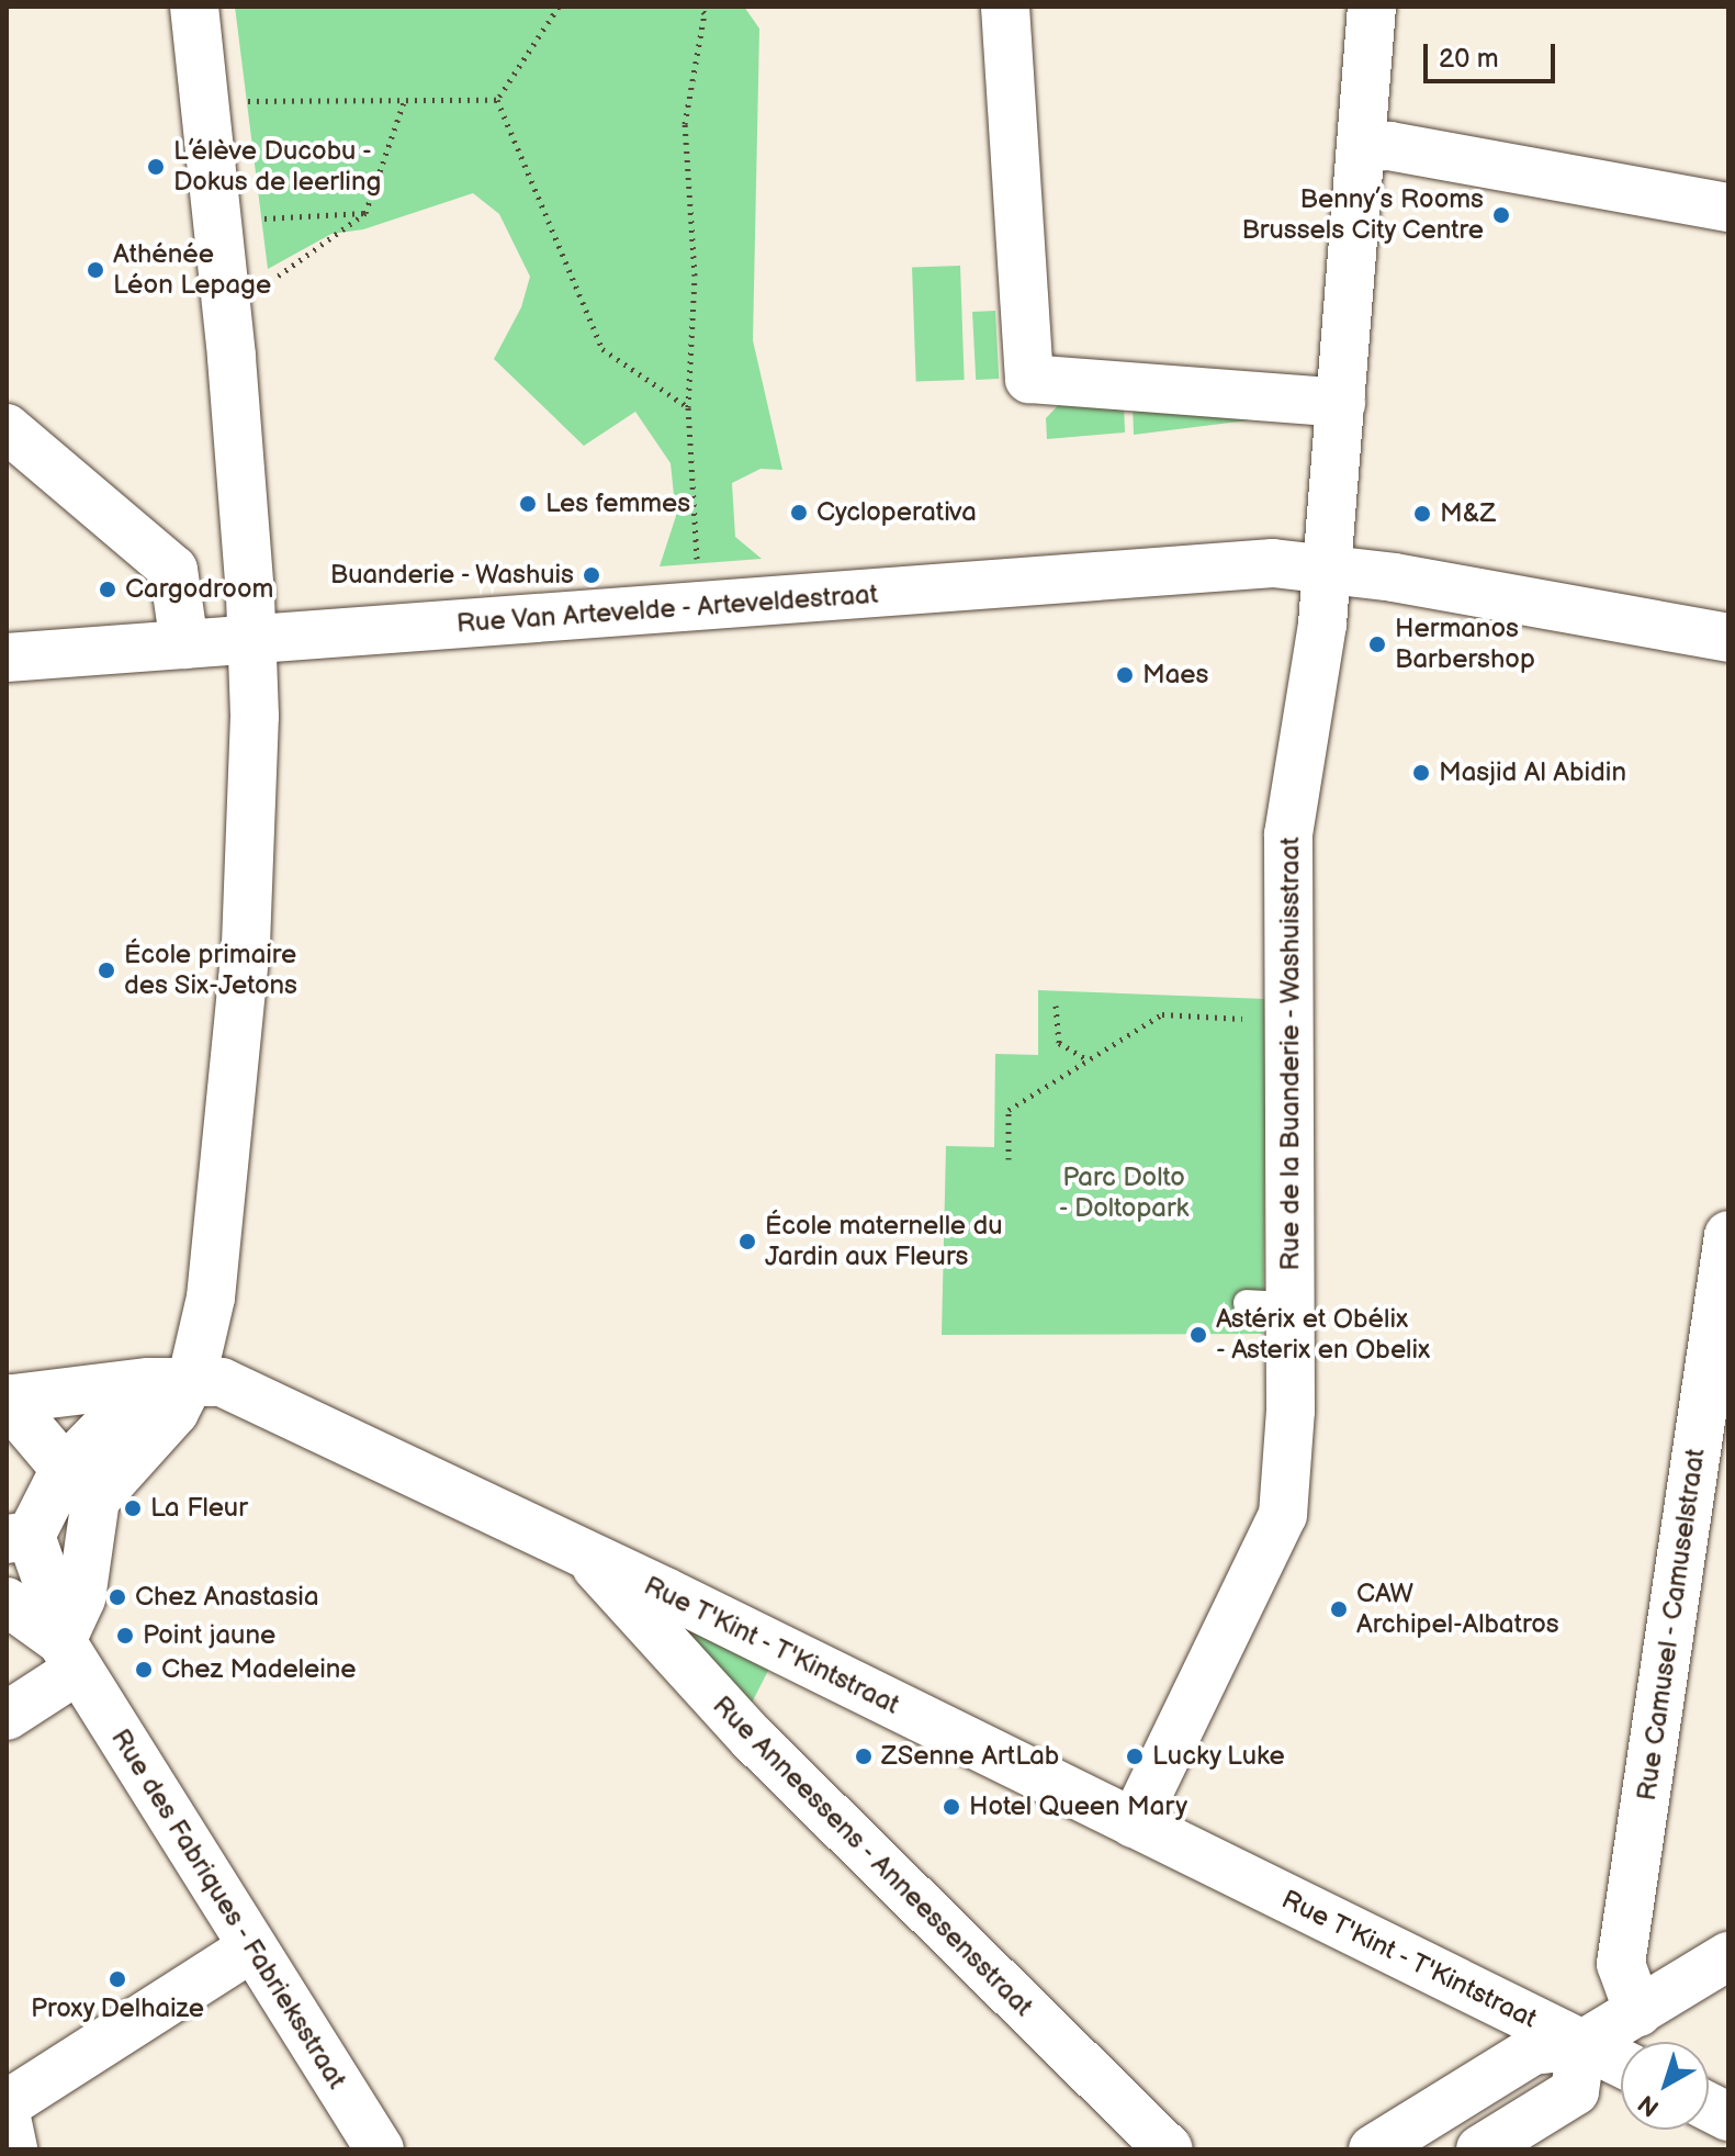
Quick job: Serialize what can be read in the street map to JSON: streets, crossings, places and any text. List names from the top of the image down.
{
  "streets": {
    "street": [
      "Rue Van Artevelde - Arteveldestraat",
      "Rue de la Buanderie - Washuisstraat",
      "Rue Camusel - Camuselstraat",
      "Rue T'Kint - T'Kintstraat",
      "Rue Anneessens - Anneessensstraat",
      "Rue des Fabriques - Fabrieksstraat"
    ]
  },
  "crossings": [
    ["Rue Van Artevelde - Arteveldestraat", "Rue de la Buanderie - Washuisstraat"],
    ["Rue de la Buanderie - Washuisstraat", "Rue T'Kint - T'Kintstraat"],
    ["Rue T'Kint - T'Kintstraat", "Rue Anneessens - Anneessensstraat"]
  ],
  "parks": ["Parc Dolto - Doltopark"],
  "places": [
    "L’élève Ducobu - Dokus de leerling",
    "Benny’s Rooms Brussels City Centre",
    "Athénée Léon Lepage",
    "Les femmes",
    "Cycloperativa",
    "M&Z",
    "Buanderie - Washuis",
    "Cargodroom",
    "Hermanos Barbershop",
    "Maes",
    "Masjid Al Abidin",
    "École primaire des Six-Jetons",
    "École maternelle du Jardin aux Fleurs",
    "Astérix et Obélix - Asterix en Obelix",
    "La Fleur",
    "Chez Anastasia",
    "CAW Archipel-Albatros",
    "Point jaune",
    "Chez Madeleine",
    "ZSenne ArtLab",
    "Lucky Luke",
    "Hotel Queen Mary",
    "Proxy Delhaize"
  ],
  "scale_bar": "20 m",
  "north": "bottom left"
}
